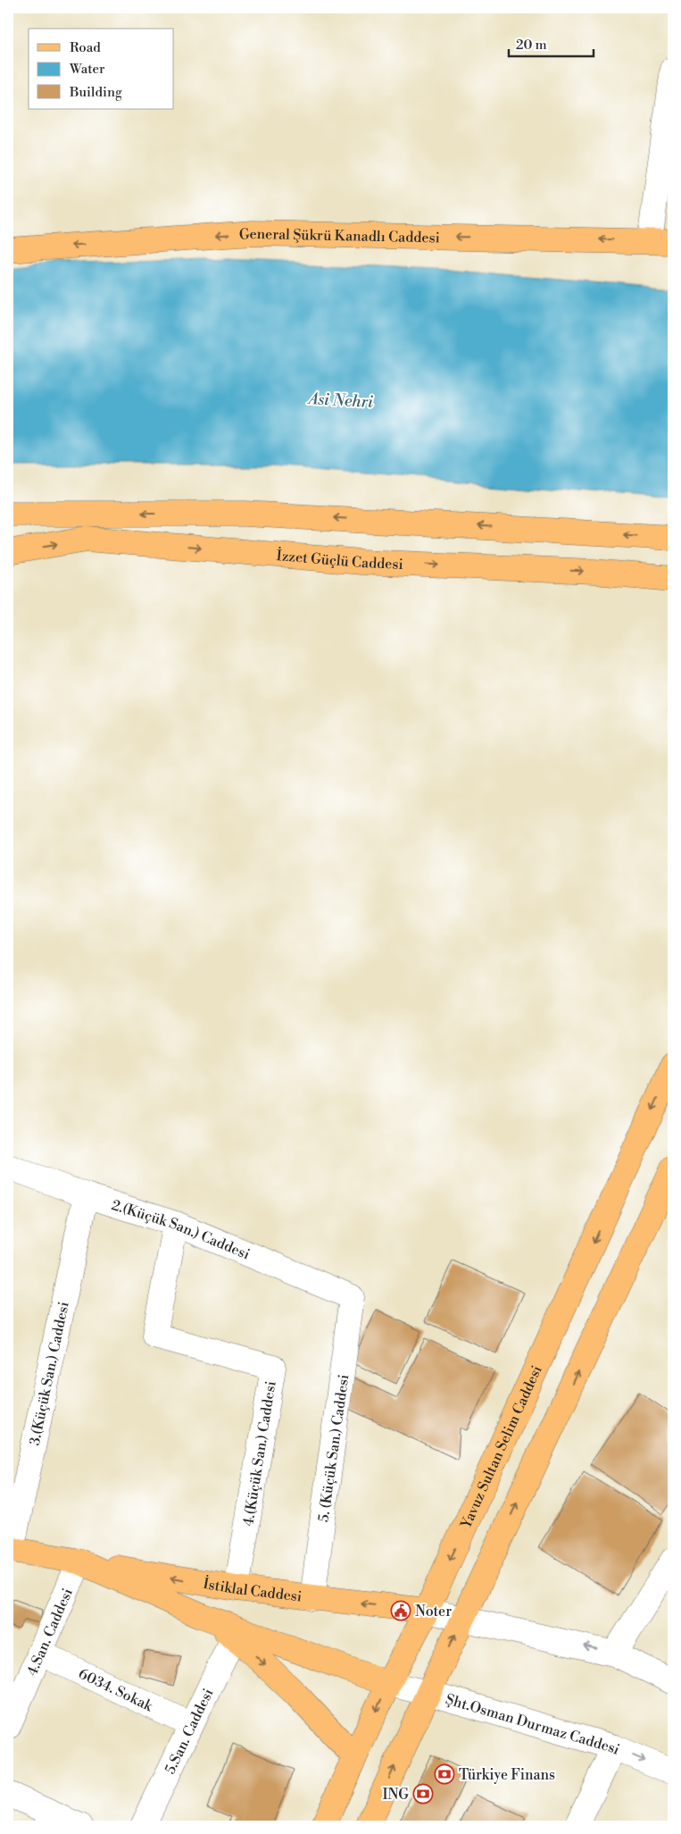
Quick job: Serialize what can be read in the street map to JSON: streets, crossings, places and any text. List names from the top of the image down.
{
  "streets": {
    "main road": [
      "General Şükrü Kanadlı Caddesi",
      "İzzet Güçlü Caddesi",
      "Yavuz Sultan Selim Caddesi",
      "İstiklal Caddesi"
    ],
    "street": [
      "2.(Küçük San.) Caddesi",
      "3.(Küçük San.) Caddesi",
      "5. (Küçük San.) Caddesi",
      "4.(Küçük San.) Caddesi",
      "4.San. Caddesi",
      "6034. Sokak",
      "Şht.Osman Durmaz Caddesi",
      "5.San. Caddesi"
    ]
  },
  "crossings": [
    ["2.(Küçük San.) Caddesi", "3.(Küçük San.) Caddesi"],
    ["2.(Küçük San.) Caddesi", "5. (Küçük San.) Caddesi"],
    ["2.(Küçük San.) Caddesi", "4.(Küçük San.) Caddesi"],
    ["3.(Küçük San.) Caddesi", "İstiklal Caddesi"],
    ["Yavuz Sultan Selim Caddesi", "İstiklal Caddesi"],
    ["Yavuz Sultan Selim Caddesi", "Şht.Osman Durmaz Caddesi"],
    ["5. (Küçük San.) Caddesi", "İstiklal Caddesi"],
    ["4.(Küçük San.) Caddesi", "İstiklal Caddesi"],
    ["İstiklal Caddesi", "4.San. Caddesi"],
    ["İstiklal Caddesi", "Şht.Osman Durmaz Caddesi"],
    ["İstiklal Caddesi", "5.San. Caddesi"],
    ["4.San. Caddesi", "6034. Sokak"],
    ["6034. Sokak", "5.San. Caddesi"]
  ],
  "one_way": ["General Şükrü Kanadlı Caddesi"],
  "water": ["Asi Nehri"],
  "places": {
    "public building": ["Noter"],
    "bank": ["Türkiye Finans", "ING"]
  },
  "legend": ["Road", "Water", "Building"],
  "scale_bar": "20 m"
}
